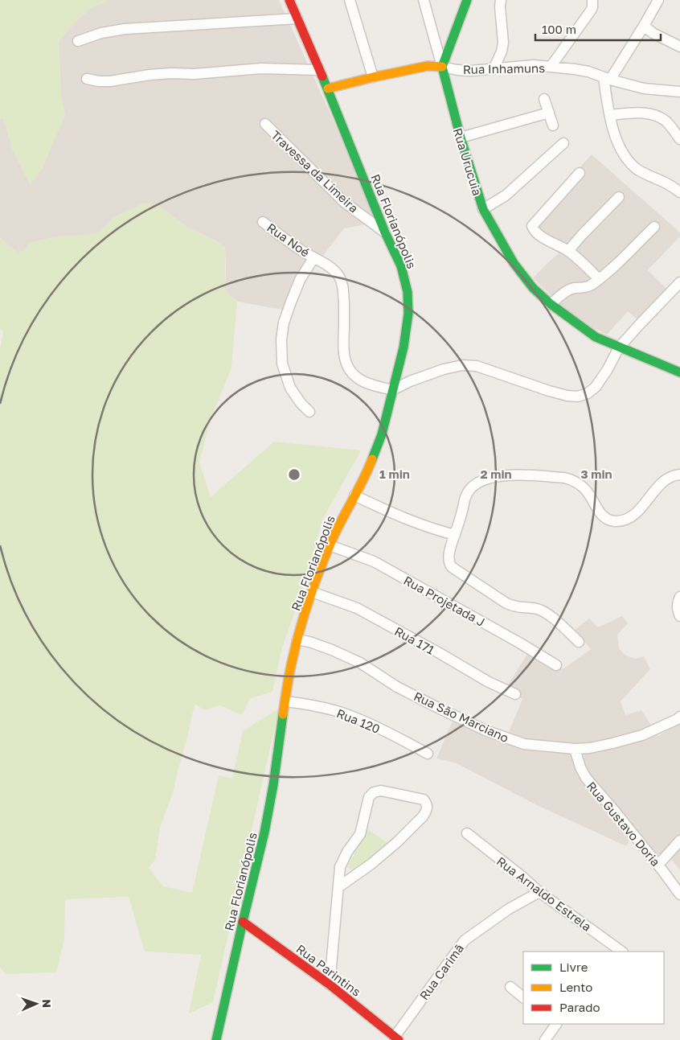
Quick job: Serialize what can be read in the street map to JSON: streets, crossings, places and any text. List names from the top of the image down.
{
  "streets": {
    "street": [
      "Rua Inhamuns",
      "Rua Urucuia",
      "Travessa da Limeira",
      "Rua Florianópolis",
      "Rua Noé",
      "Rua Projetada J",
      "Rua 171",
      "Rua São Marciano",
      "Rua 120",
      "Rua Gustavo Doria",
      "Rua Arnaldo Estrela",
      "Rua Parintins",
      "Rua Carimã"
    ]
  },
  "crossings": [
    ["Rua Inhamuns", "Rua Urucuia"],
    ["Rua Inhamuns", "Rua Florianópolis"],
    ["Travessa da Limeira", "Rua Florianópolis"],
    ["Rua Florianópolis", "Rua Noé"],
    ["Rua Florianópolis", "Rua Projetada J"],
    ["Rua Florianópolis", "Rua 171"],
    ["Rua Florianópolis", "Rua São Marciano"],
    ["Rua Florianópolis", "Rua 120"],
    ["Rua Florianópolis", "Rua Parintins"],
    ["Rua São Marciano", "Rua Gustavo Doria"],
    ["Rua Arnaldo Estrela", "Rua Carimã"],
    ["Rua Parintins", "Rua Carimã"]
  ],
  "legend": ["Livre", "Lento", "Parado"],
  "scale_bar": "100 m",
  "north": "right",
  "rings": ["1 min", "2 min", "3 min"]
}
